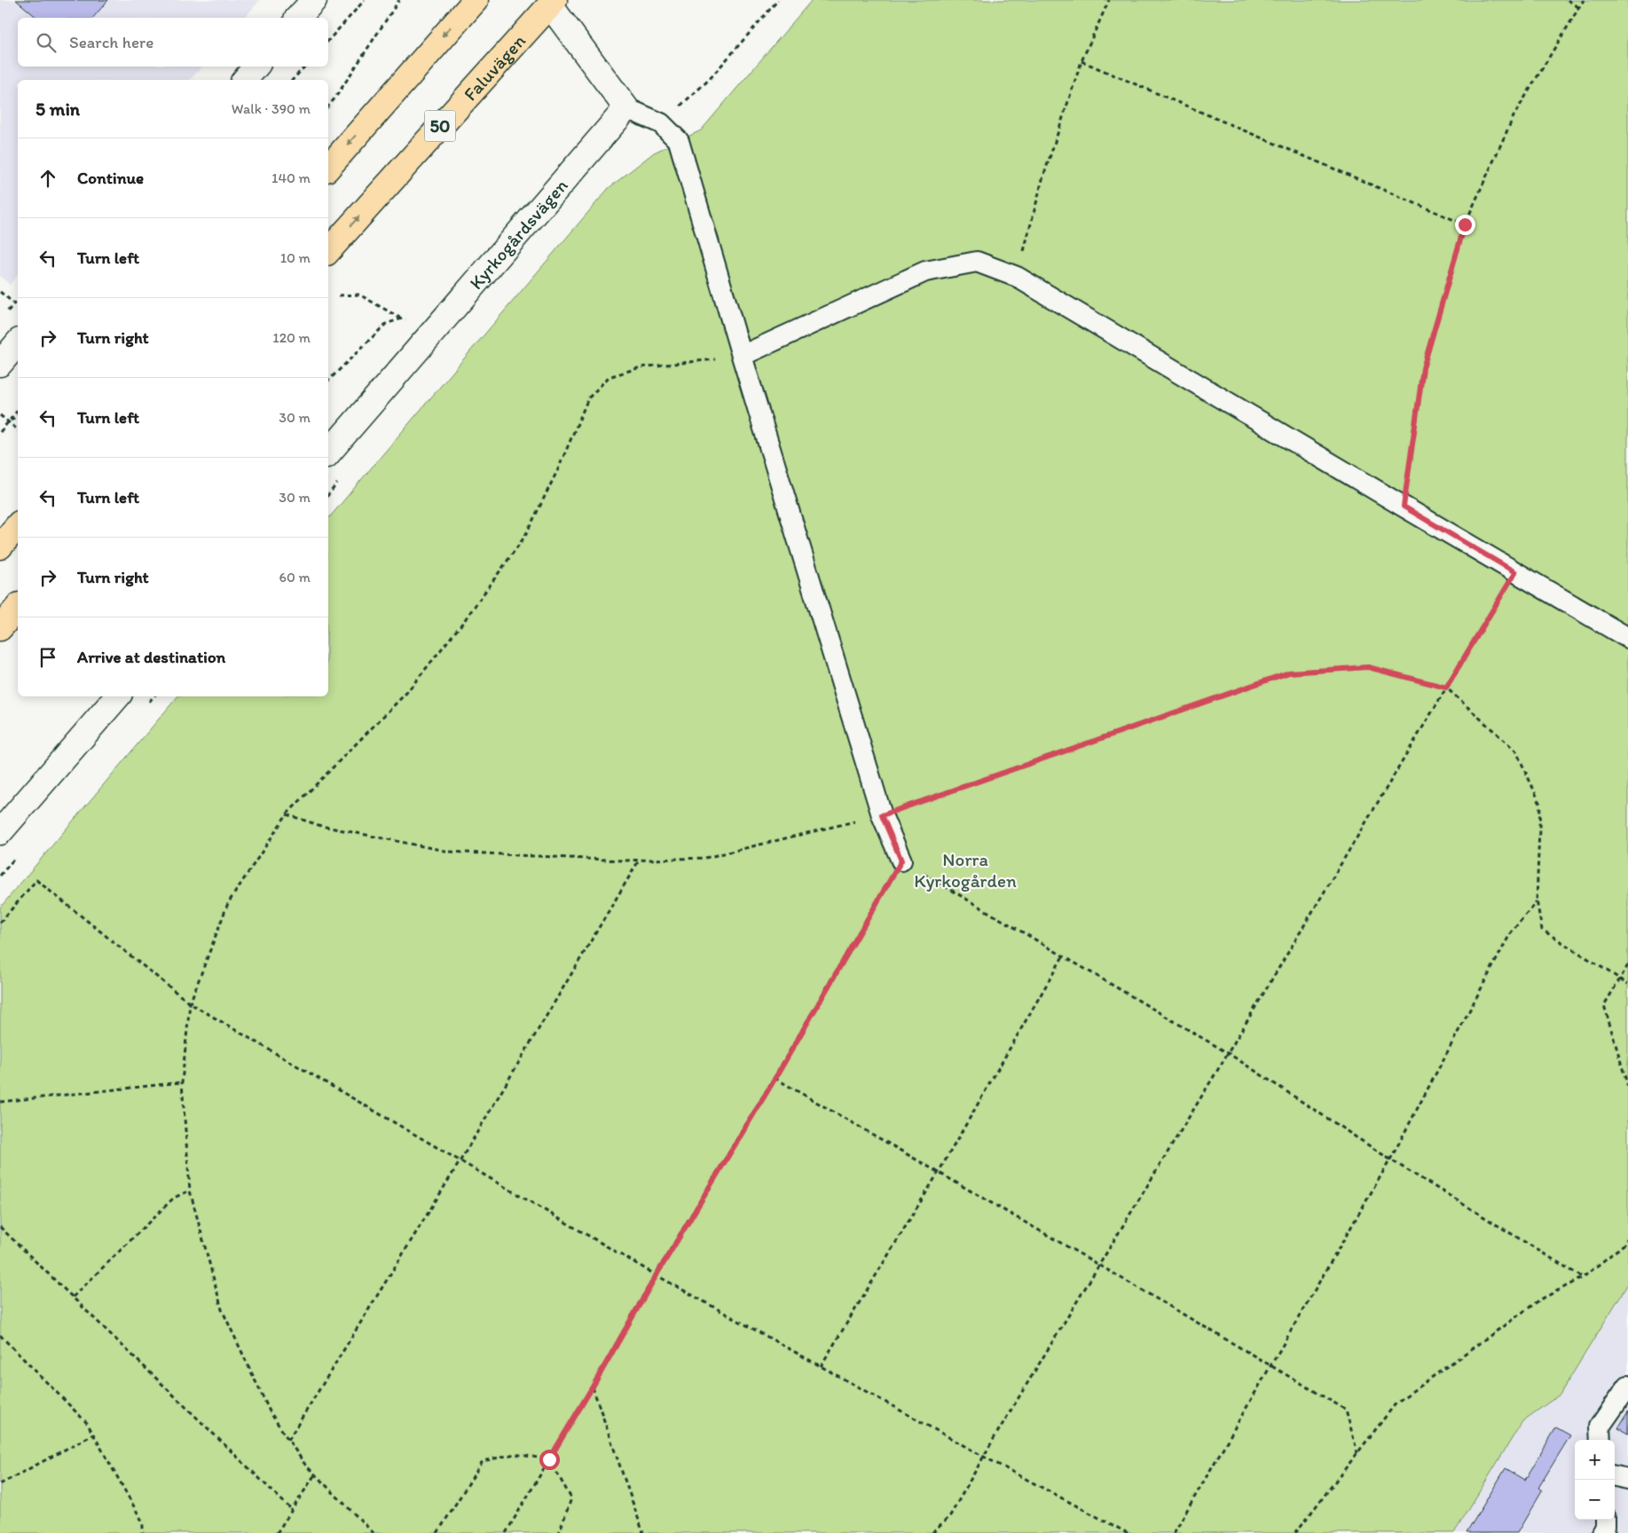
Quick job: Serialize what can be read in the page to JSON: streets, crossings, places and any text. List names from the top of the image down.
{
  "streets": {
    "highway": ["Faluvägen", "50"],
    "street": ["Kyrkogårdsvägen"]
  },
  "parks": ["Norra Kyrkogården"],
  "page": {
    "search": "Search here",
    "heading": ["5 min", "Walk · 390 m"],
    "list": [
      ["Continue", "140 m"],
      ["Turn left", "10 m"],
      ["Turn right", "120 m"],
      ["Turn left", "30 m"],
      ["Turn left", "30 m"],
      ["Turn right", "60 m"],
      "Arrive at destination"
    ],
    "map_buttons": ["+", "−"]
  }
}
